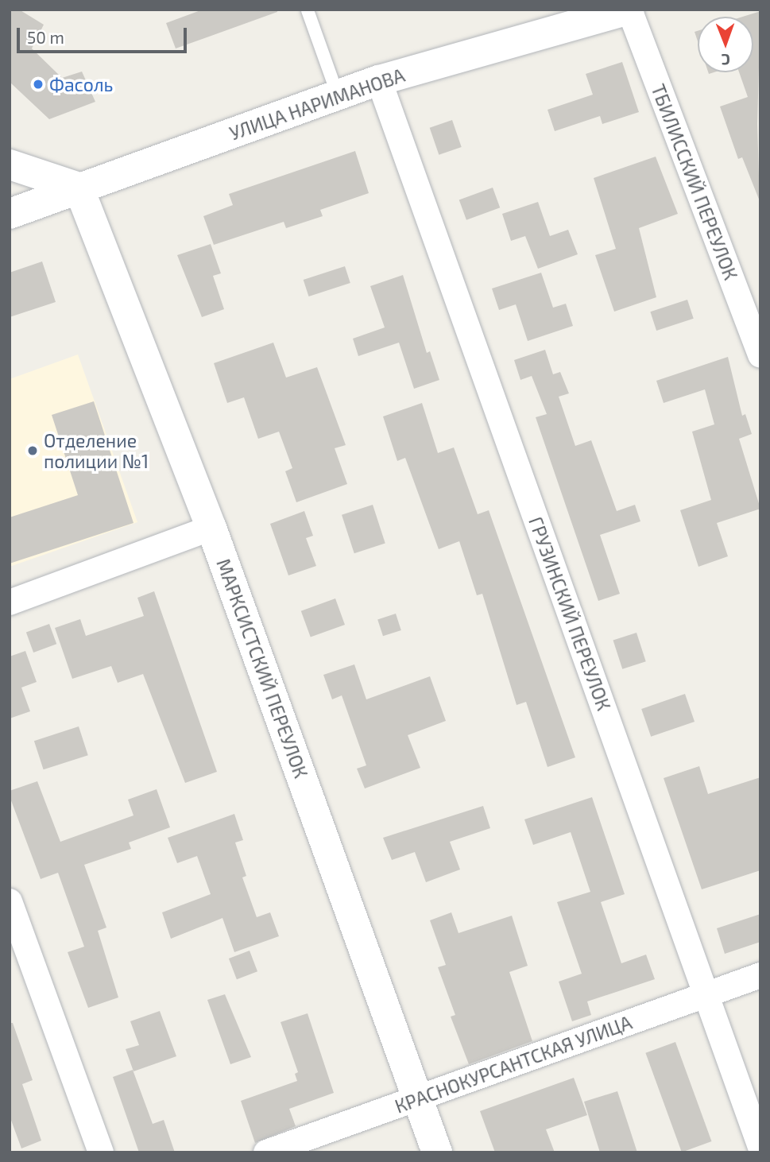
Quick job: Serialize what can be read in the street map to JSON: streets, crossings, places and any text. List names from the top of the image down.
{
  "streets": {
    "street": [
      "УЛИЦА НАРИМАНОВА",
      "ТБИЛИССКИЙ ПЕРЕУЛОК",
      "ГРУЗИНСКИЙ ПЕРЕУЛОК",
      "МАРКСИСТСКИЙ ПЕРЕУЛОК",
      "КРАСНОКУРСАНТСКАЯ УЛИЦА"
    ]
  },
  "crossings": [
    ["УЛИЦА НАРИМАНОВА", "ТБИЛИССКИЙ ПЕРЕУЛОК"],
    ["УЛИЦА НАРИМАНОВА", "ГРУЗИНСКИЙ ПЕРЕУЛОК"],
    ["УЛИЦА НАРИМАНОВА", "МАРКСИСТСКИЙ ПЕРЕУЛОК"],
    ["ГРУЗИНСКИЙ ПЕРЕУЛОК", "КРАСНОКУРСАНТСКАЯ УЛИЦА"],
    ["МАРКСИСТСКИЙ ПЕРЕУЛОК", "КРАСНОКУРСАНТСКАЯ УЛИЦА"]
  ],
  "places": ["Фасоль", "Отделение полиции №1"],
  "scale_bar": "50 m",
  "north": "bottom"
}
